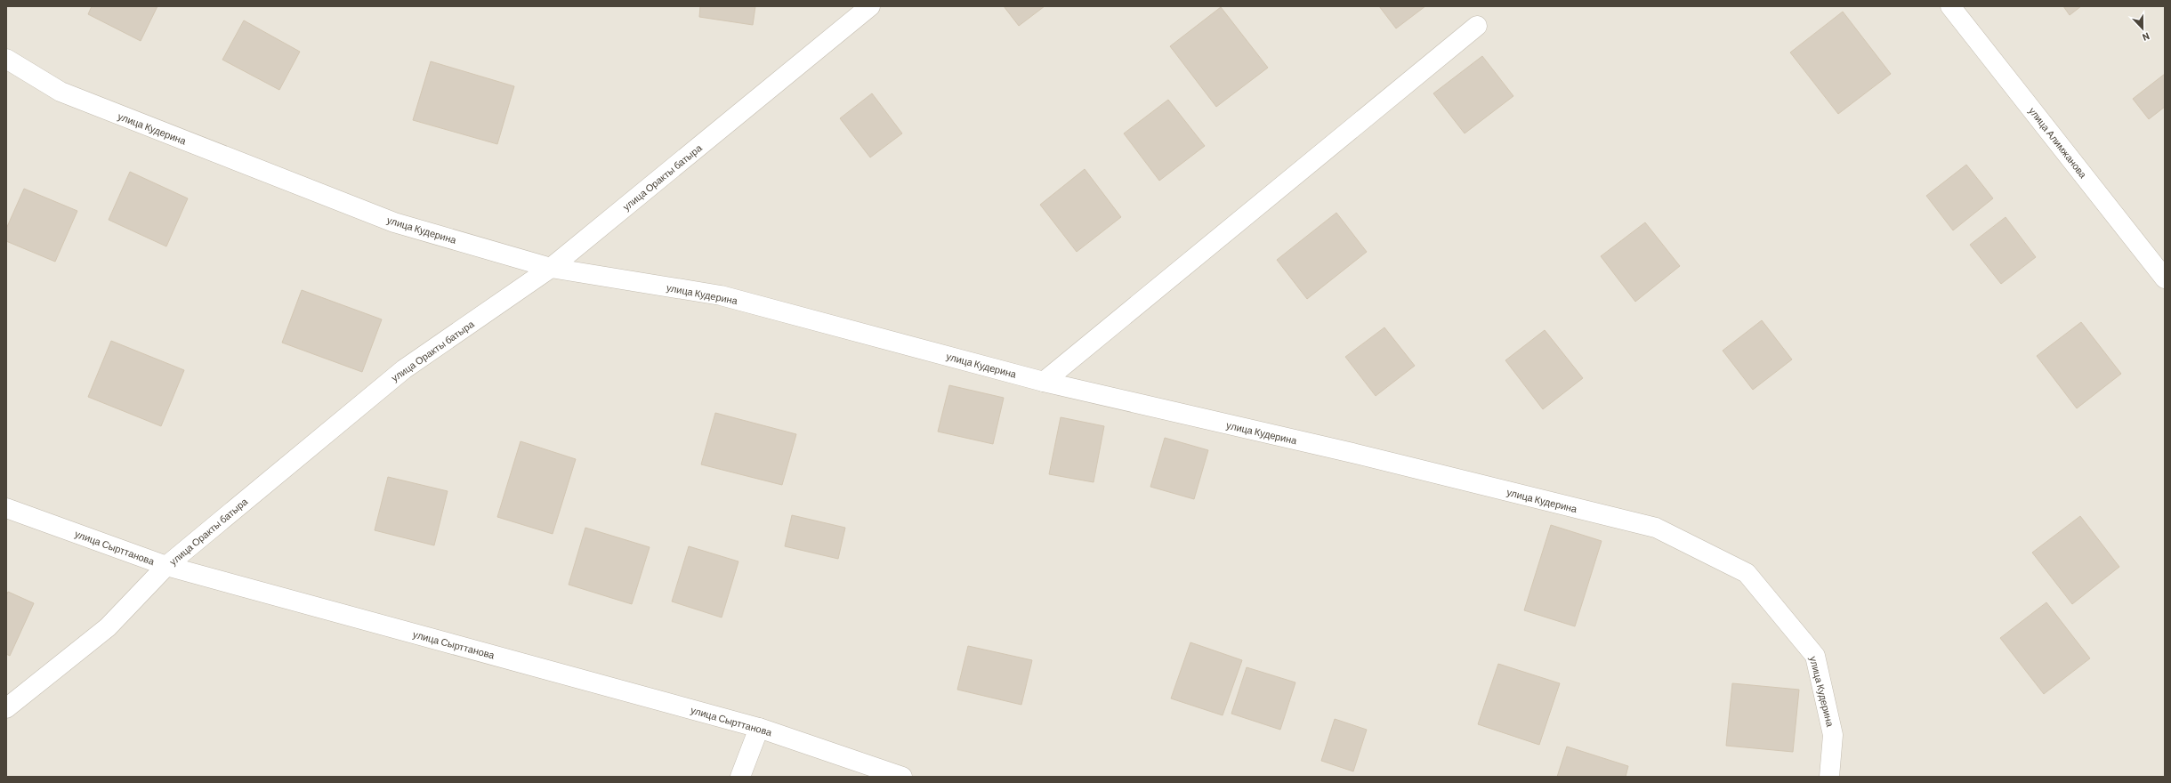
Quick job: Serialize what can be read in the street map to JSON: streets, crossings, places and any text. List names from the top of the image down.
{
  "streets": {
    "street": [
      "улица Кудерина",
      "улица Алимжанова",
      "улица Оракты батыра",
      "улица Сырттанова"
    ]
  },
  "crossings": [
    ["улица Кудерина", "улица Оракты батыра"],
    ["улица Оракты батыра", "улица Сырттанова"]
  ],
  "north": "bottom"
}
